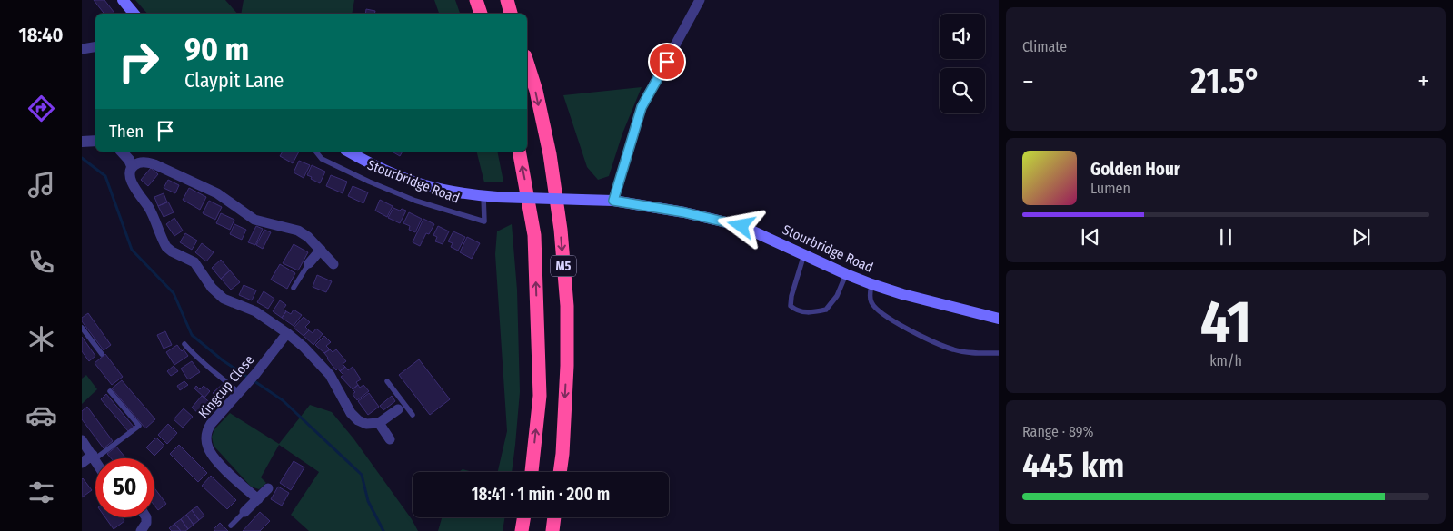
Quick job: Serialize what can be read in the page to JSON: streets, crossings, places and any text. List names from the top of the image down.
{
  "streets": {
    "highway": ["M5"],
    "main road": ["Stourbridge Road"],
    "street": ["Kingcup Close"]
  },
  "page": {
    "tabs": "18:40",
    "tile": [
      "Climate",
      ["41", "km/h"],
      ["Range · 89%", "445 km"]
    ],
    "turn": ["90 m", "Claypit Lane"],
    "heat": ["−", "21.5°", "+"],
    "then": "Then",
    "song": ["Golden Hour", "Lumen"],
    "limit": "50",
    "trip": "18:41 · 1 min · 200 m"
  }
}
